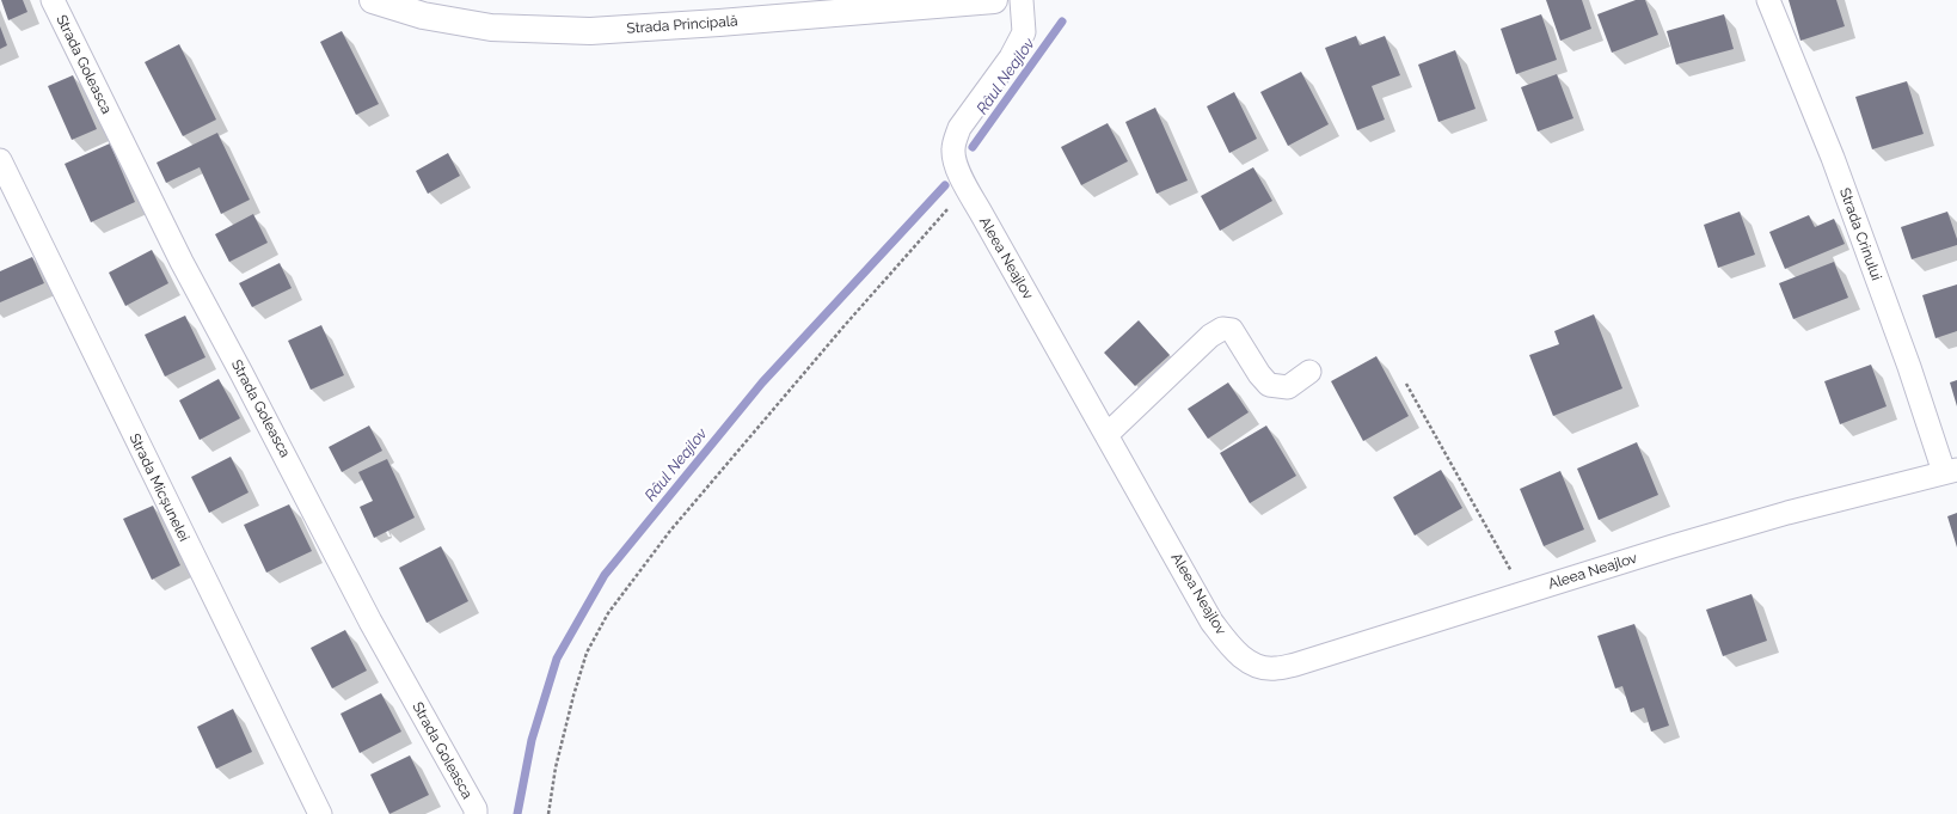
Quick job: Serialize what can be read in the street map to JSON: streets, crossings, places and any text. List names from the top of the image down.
{
  "streets": {
    "main road": ["Strada Principală"],
    "street": [
      "Strada Goleasca",
      "Strada Crinului",
      "Aleea Neajlov",
      "Strada Micșunelei"
    ]
  },
  "crossings": [
    ["Strada Crinului", "Aleea Neajlov"]
  ],
  "water": ["Râul Neajlov"]
}
